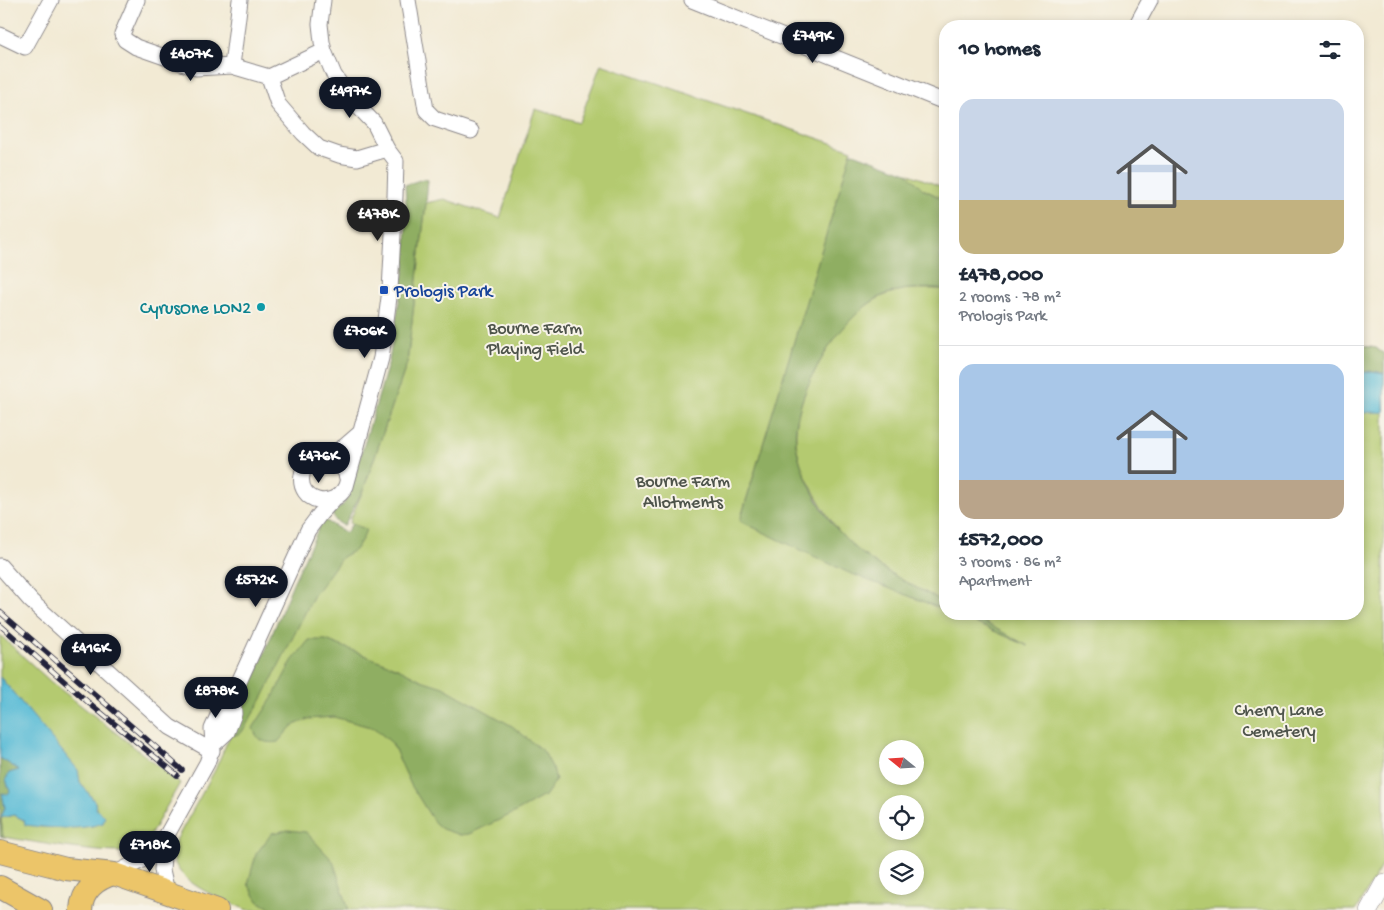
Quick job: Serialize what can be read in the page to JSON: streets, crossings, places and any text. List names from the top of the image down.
{
  "parks": ["Bourne Farm Playing Field", "Bourne Farm Allotments", "Cherry Lane Cemetery"],
  "places": {
    "transit": ["Prologis Park"],
    "other": ["CyrusOne LON2"]
  },
  "north": "left",
  "page": {
    "heading": "10 homes",
    "price": [
      "£749K",
      "£407K",
      "£497K",
      "£478K",
      "£706K",
      "£476K",
      "£572K",
      "£416K",
      "£878K",
      "£718K"
    ],
    "list": [
      {
        "name": "£478,000",
        "note": "2 rooms · 78 m² · Prologis Park"
      },
      {
        "name": "£572,000",
        "note": "3 rooms · 86 m² · Apartment"
      }
    ]
  }
}
